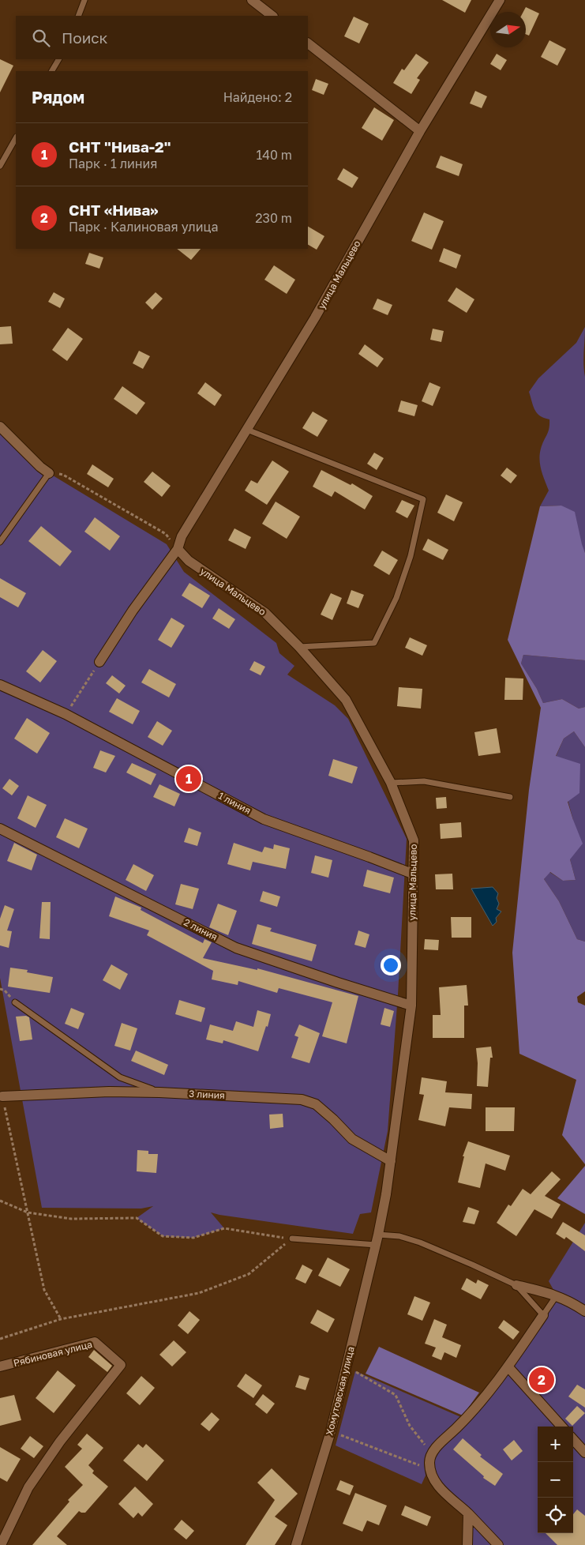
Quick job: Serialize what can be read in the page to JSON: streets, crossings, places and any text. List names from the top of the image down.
{
  "streets": {
    "street": [
      "улица Мальцево",
      "1 линия",
      "2 линия",
      "3 линия",
      "Рябиновая улица",
      "Хомутовская улица"
    ]
  },
  "crossings": [
    ["улица Мальцево", "1 линия"],
    ["улица Мальцево", "2 линия"],
    ["улица Мальцево", "3 линия"],
    ["улица Мальцево", "Хомутовская улица"]
  ],
  "north": "right",
  "page": {
    "search": "Поиск",
    "heading": ["Рядом", "Найдено: 2"],
    "list": [
      {
        "mark": "1",
        "name": "СНТ \"Нива-2\"",
        "note": "Парк · 1 линия",
        "value": "140 m"
      },
      {
        "mark": "2",
        "name": "СНТ «Нива»",
        "note": "Парк · Калиновая улица",
        "value": "230 m"
      }
    ],
    "pins": ["1", "2"],
    "map_buttons": ["+", "−"]
  }
}
